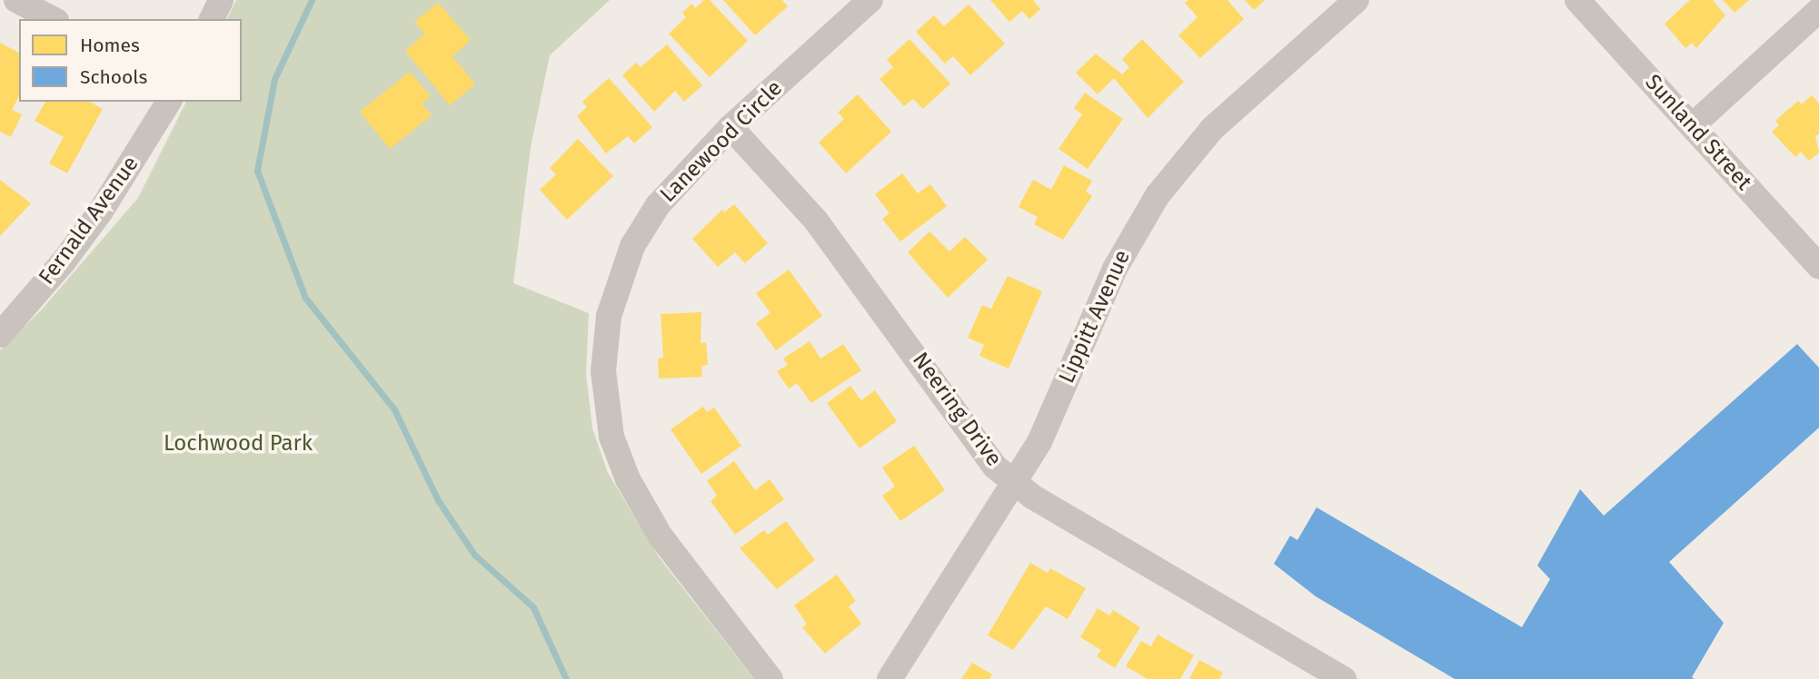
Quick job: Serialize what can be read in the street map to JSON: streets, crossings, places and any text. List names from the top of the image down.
{
  "streets": {
    "street": [
      "Sunland Street",
      "Lanewood Circle",
      "Fernald Avenue",
      "Lippitt Avenue",
      "Neering Drive"
    ]
  },
  "crossings": [
    ["Lanewood Circle", "Neering Drive"],
    ["Lippitt Avenue", "Neering Drive"]
  ],
  "parks": ["Lochwood Park"],
  "legend": ["Homes", "Schools"]
}
